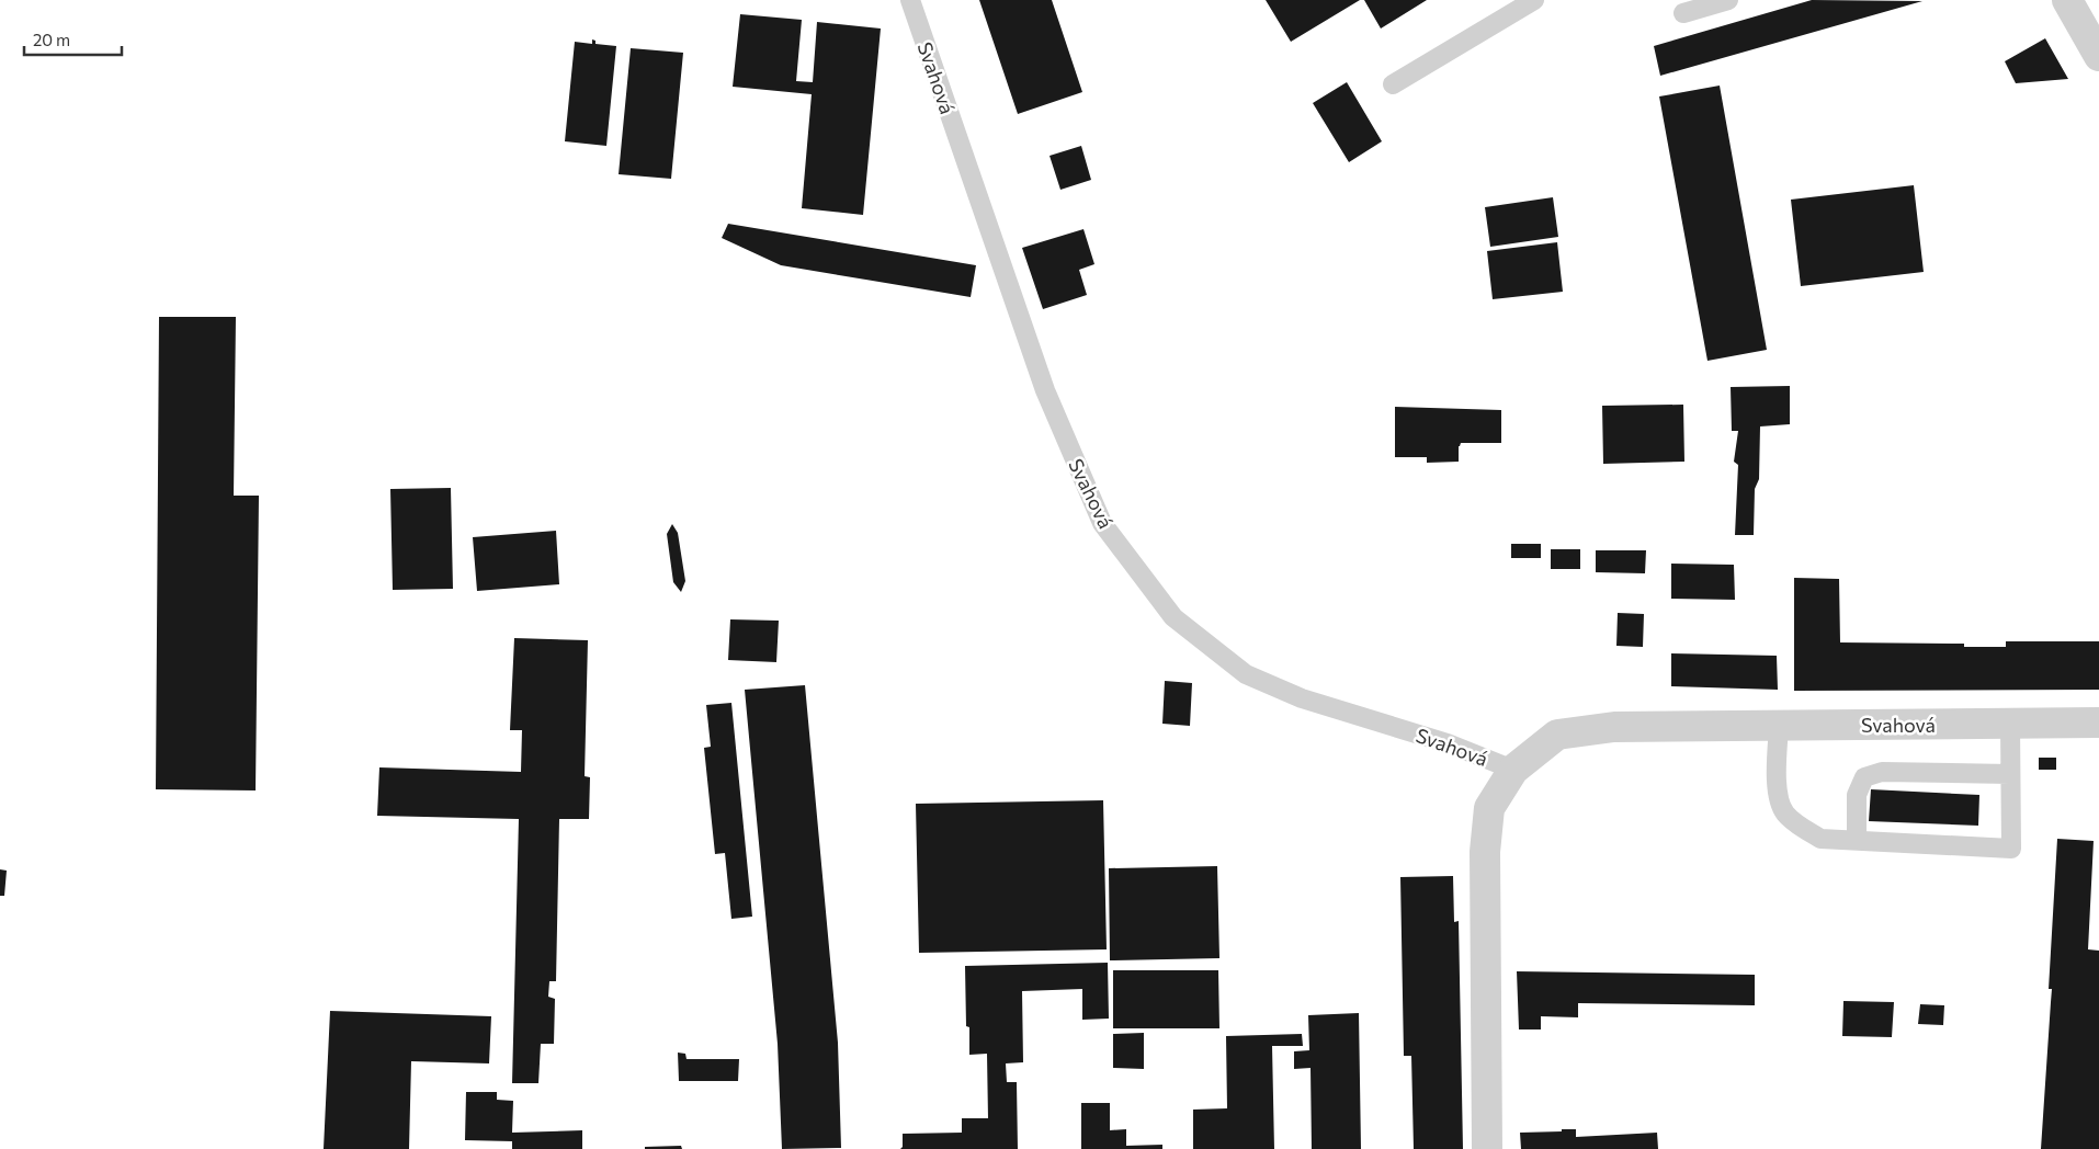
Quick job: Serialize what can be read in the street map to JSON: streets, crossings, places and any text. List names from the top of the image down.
{
  "streets": {
    "street": ["Svahová"]
  },
  "scale_bar": "20 m"
}
